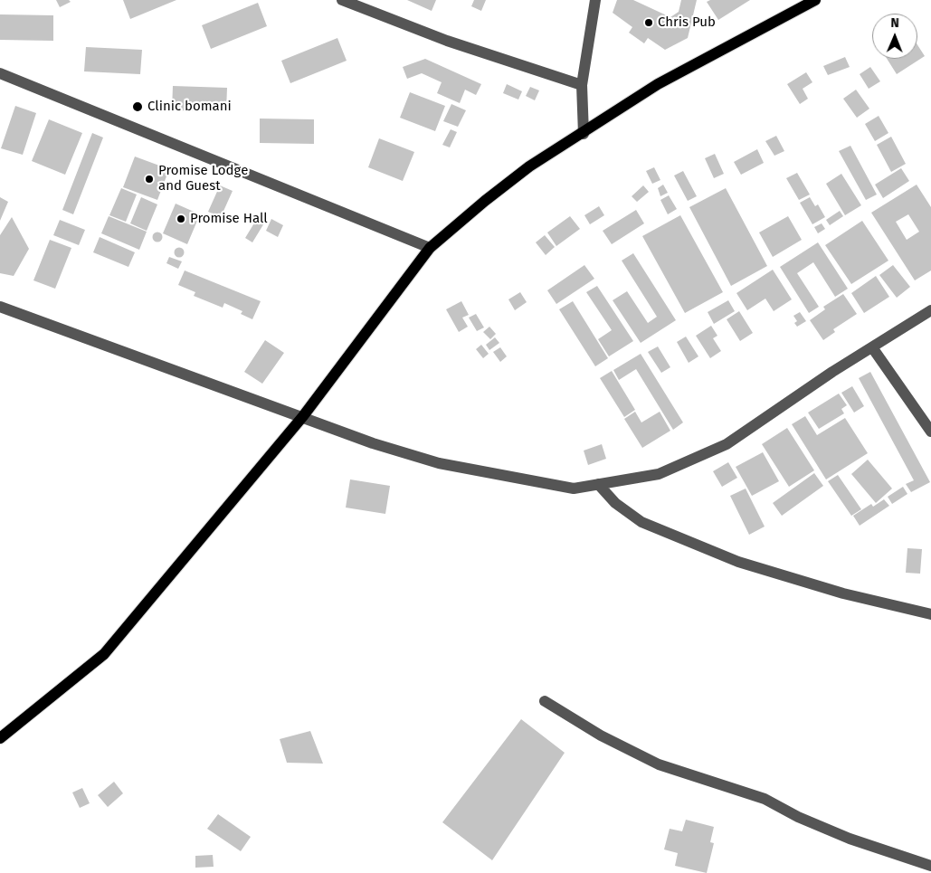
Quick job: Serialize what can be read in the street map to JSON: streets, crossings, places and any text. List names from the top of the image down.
{
  "places": [
    "Chris Pub",
    "Clinic bomani",
    "Promise Lodge and Guest",
    "Promise Hall"
  ],
  "north": "top"
}
